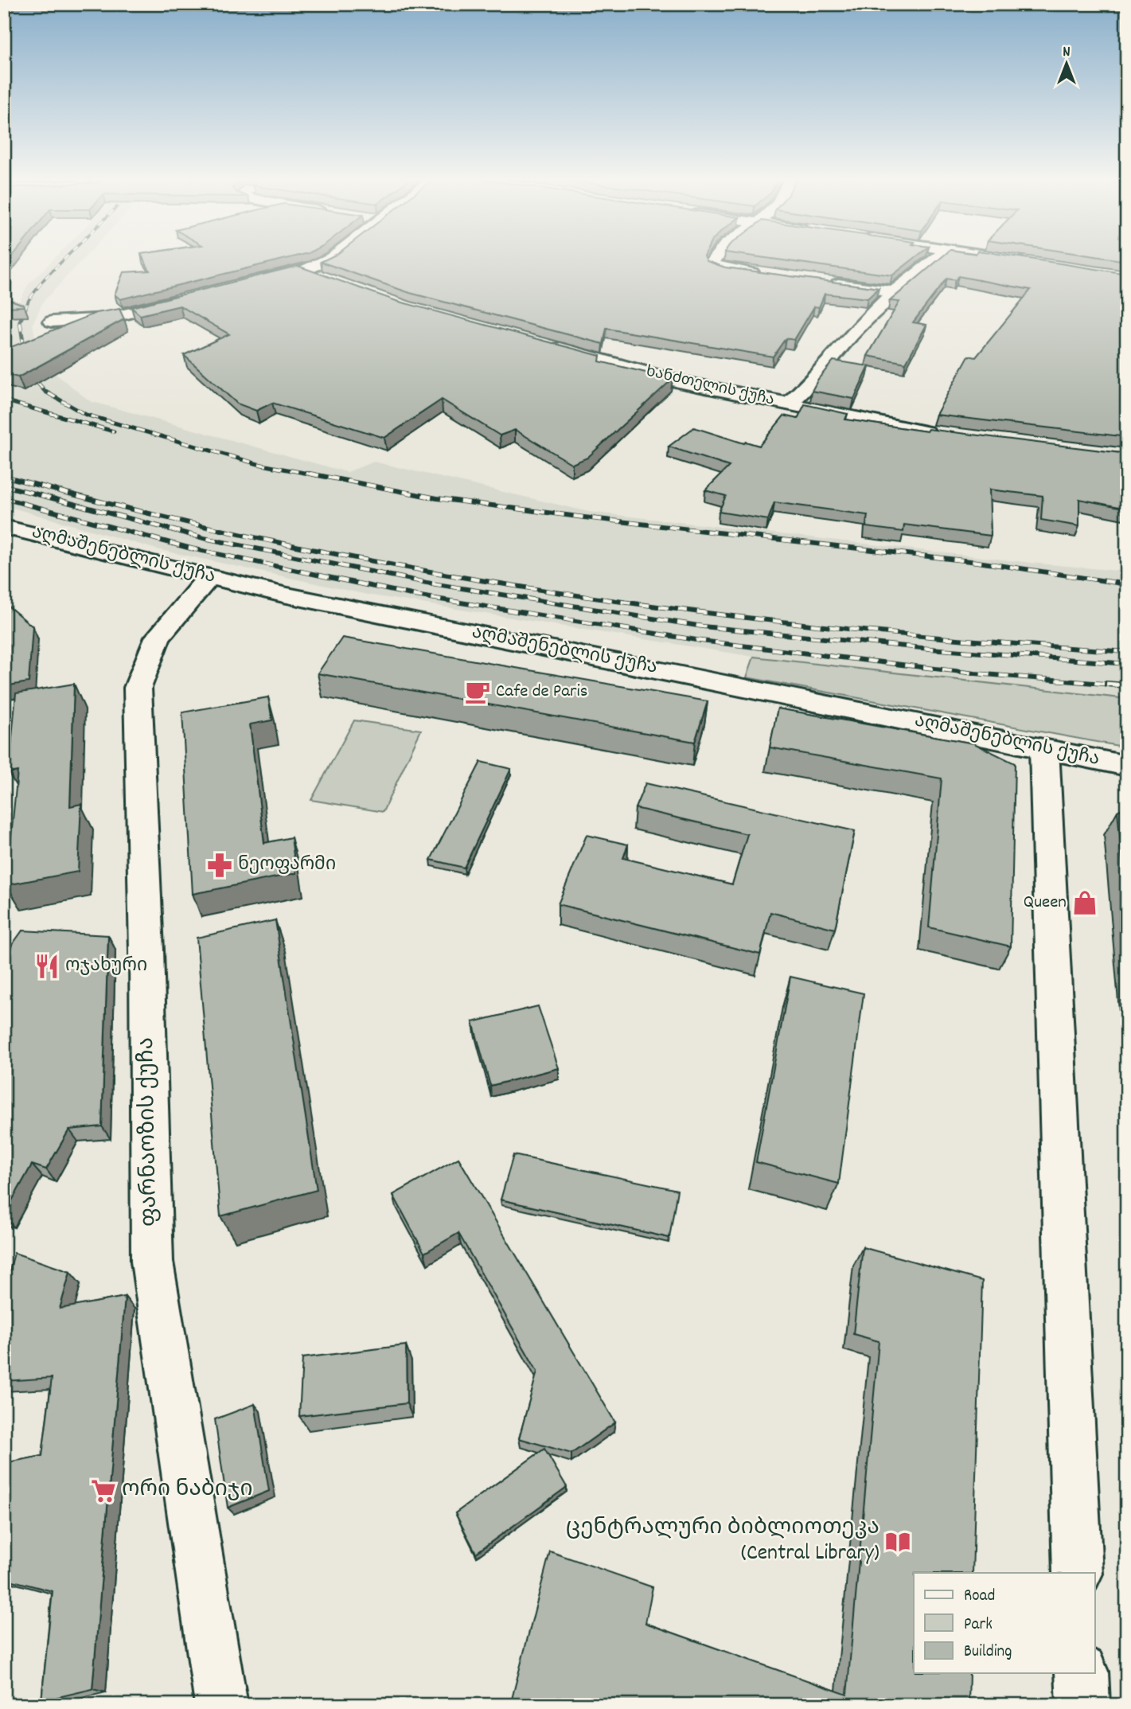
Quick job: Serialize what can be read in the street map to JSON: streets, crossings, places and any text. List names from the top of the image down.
{
  "streets": {
    "street": ["ხანძთელის ქუჩა", "აღმაშენებლის ქუჩა", "ფარნაოზის ქუჩა"]
  },
  "crossings": [
    ["აღმაშენებლის ქუჩა", "ფარნაოზის ქუჩა"]
  ],
  "places": {
    "cafe": ["Cafe de Paris"],
    "pharmacy": ["ნეოფარმი"],
    "shop": ["Queen"],
    "restaurant": ["ოჯახური"],
    "supermarket": ["ორი ნაბიჯი"],
    "library": ["ცენტრალური ბიბლიოთეკა (Central Library)"]
  },
  "legend": ["Road", "Park", "Building"],
  "north": "top"
}
